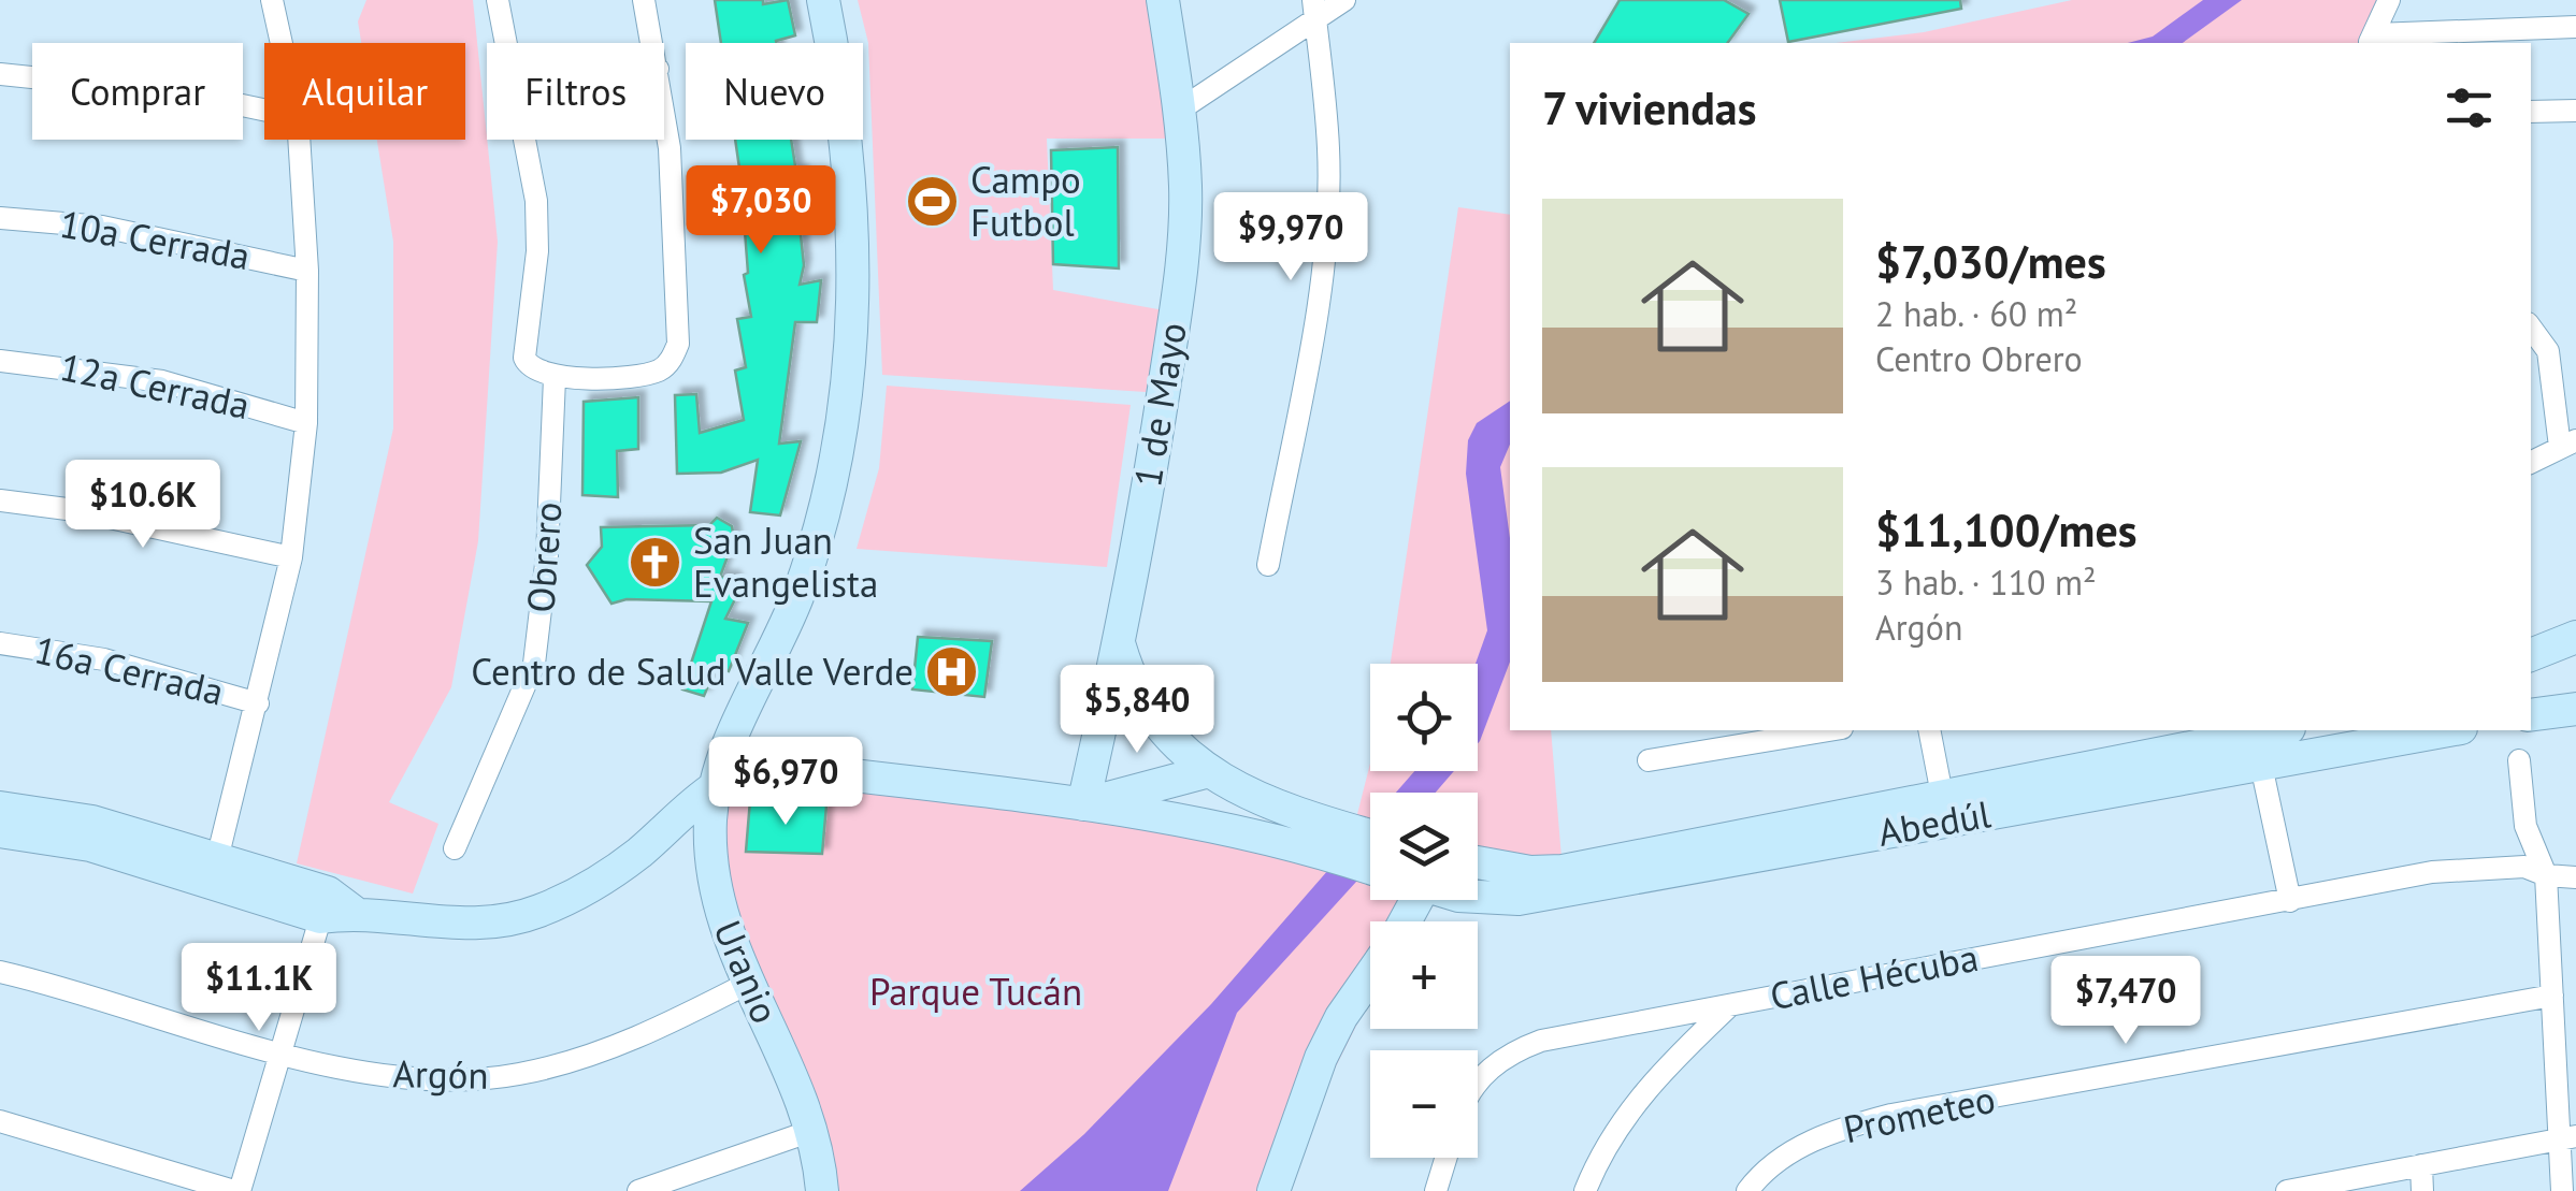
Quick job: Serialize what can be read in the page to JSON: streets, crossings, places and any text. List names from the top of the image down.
{
  "streets": {
    "street": [
      "10a Cerrada",
      "12a Cerrada",
      "1 de Mayo",
      "Obrero",
      "16a Cerrada",
      "Abedúl",
      "Uranio",
      "Calle Hécuba",
      "Argón",
      "Prometeo"
    ]
  },
  "crossings": [
    ["Uranio", "Argón"]
  ],
  "parks": ["Parque Tucán"],
  "places": {
    "sports": ["Campo Futbol"],
    "church": ["San Juan Evangelista"],
    "hospital": ["Centro de Salud Valle Verde"]
  },
  "page": {
    "chip": [
      "Comprar",
      "Alquilar",
      "Filtros",
      "Nuevo"
    ],
    "heading": "7 viviendas",
    "price": [
      "$7,030",
      "$9,970",
      "$10.6K",
      "$5,840",
      "$6,970",
      "$11.1K",
      "$7,470"
    ],
    "list": [
      {
        "name": "$7,030/mes",
        "note": "2 hab. · 60 m² · Centro Obrero"
      },
      {
        "name": "$11,100/mes",
        "note": "3 hab. · 110 m² · Argón"
      }
    ],
    "map_buttons": ["+", "−"]
  }
}
